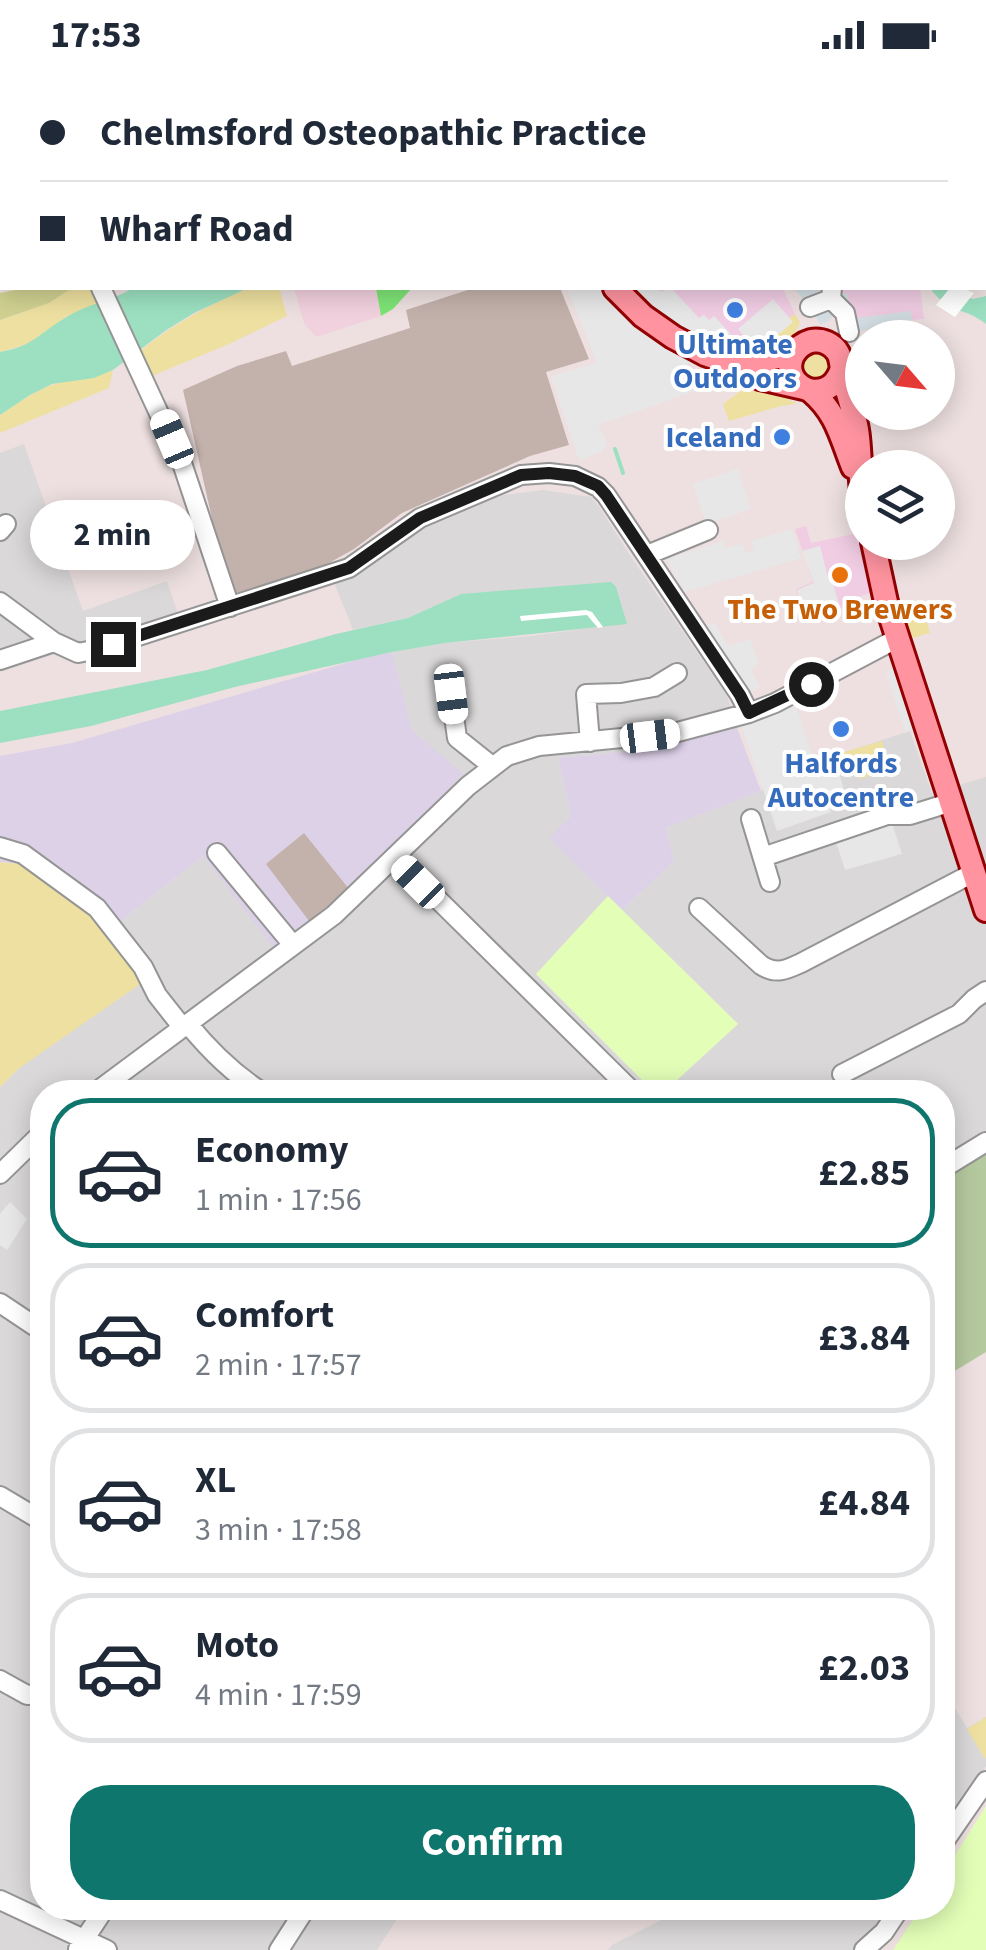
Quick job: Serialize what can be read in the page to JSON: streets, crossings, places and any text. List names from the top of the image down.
{
  "places": [
    "Ultimate Outdoors",
    "Iceland",
    "The Two Brewers",
    "Halfords Autocentre"
  ],
  "north": "bottom right",
  "page": {
    "status": "17:53",
    "banner": ["Chelmsford Osteopathic Practice", "Wharf Road"],
    "bubble": "2 min",
    "list": [
      {
        "name": "Economy",
        "note": "1 min · 17:56",
        "value": "£2.85"
      },
      {
        "name": "Comfort",
        "note": "2 min · 17:57",
        "value": "£3.84"
      },
      {
        "name": "XL",
        "note": "3 min · 17:58",
        "value": "£4.84"
      },
      {
        "name": "Moto",
        "note": "4 min · 17:59",
        "value": "£2.03"
      }
    ],
    "buttons": "Confirm"
  }
}
